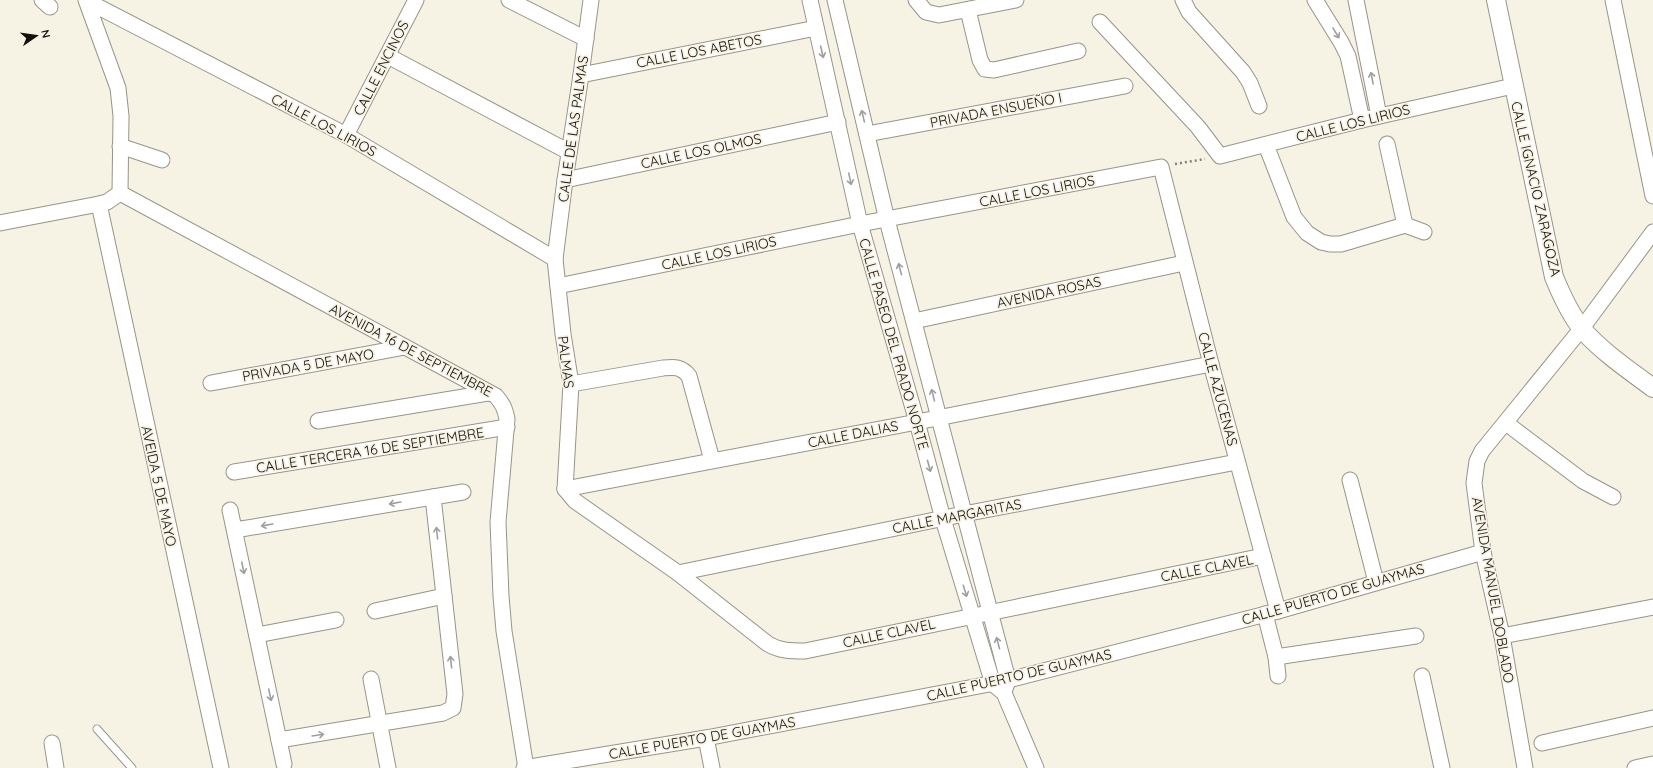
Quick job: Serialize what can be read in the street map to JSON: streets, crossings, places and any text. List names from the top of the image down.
{
  "streets": {
    "street": [
      "CALLE LOS ABETOS",
      "CALLE ENCINOS",
      "PRIVADA ENSUEÑO I",
      "CALLE LOS LIRIOS",
      "CALLE DE LAS PALMAS",
      "CALLE LOS OLMOS",
      "CALLE IGNACIO ZARAGOZA",
      "AVENIDA ROSAS",
      "CALLE PASEO DEL PRADO NORTE",
      "AVENIDA 16 DE SEPTIEMBRE",
      "PALMAS",
      "PRIVADA 5 DE MAYO",
      "CALLE AZUCENAS",
      "CALLE DALIAS",
      "CALLE TERCERA 16 DE SEPTIEMBRE",
      "AVEIDA 5 DE MAYO",
      "CALLE MARGARITAS",
      "CALLE CLAVEL",
      "AVENIDA MANUEL DOBLADO",
      "CALLE PUERTO DE GUAYMAS"
    ]
  },
  "crossings": [
    ["CALLE LOS ABETOS", "CALLE DE LAS PALMAS"],
    ["CALLE LOS ABETOS", "CALLE PASEO DEL PRADO NORTE"],
    ["CALLE ENCINOS", "CALLE LOS LIRIOS"],
    ["PRIVADA ENSUEÑO I", "CALLE PASEO DEL PRADO NORTE"],
    ["CALLE LOS LIRIOS", "CALLE DE LAS PALMAS"],
    ["CALLE LOS LIRIOS", "CALLE IGNACIO ZARAGOZA"],
    ["CALLE LOS LIRIOS", "CALLE PASEO DEL PRADO NORTE"],
    ["CALLE LOS LIRIOS", "PALMAS"],
    ["CALLE LOS LIRIOS", "CALLE AZUCENAS"],
    ["CALLE DE LAS PALMAS", "CALLE LOS OLMOS"],
    ["CALLE DE LAS PALMAS", "PALMAS"],
    ["CALLE LOS OLMOS", "CALLE PASEO DEL PRADO NORTE"],
    ["CALLE IGNACIO ZARAGOZA", "AVENIDA MANUEL DOBLADO"],
    ["AVENIDA ROSAS", "CALLE PASEO DEL PRADO NORTE"],
    ["AVENIDA ROSAS", "CALLE AZUCENAS"],
    ["CALLE PASEO DEL PRADO NORTE", "CALLE DALIAS"],
    ["CALLE PASEO DEL PRADO NORTE", "CALLE MARGARITAS"],
    ["CALLE PASEO DEL PRADO NORTE", "CALLE CLAVEL"],
    ["CALLE PASEO DEL PRADO NORTE", "CALLE PUERTO DE GUAYMAS"],
    ["AVENIDA 16 DE SEPTIEMBRE", "PRIVADA 5 DE MAYO"],
    ["AVENIDA 16 DE SEPTIEMBRE", "CALLE TERCERA 16 DE SEPTIEMBRE"],
    ["AVENIDA 16 DE SEPTIEMBRE", "CALLE PUERTO DE GUAYMAS"],
    ["PALMAS", "CALLE DALIAS"],
    ["PALMAS", "CALLE CLAVEL"],
    ["CALLE AZUCENAS", "CALLE DALIAS"],
    ["CALLE AZUCENAS", "CALLE MARGARITAS"],
    ["CALLE AZUCENAS", "CALLE CLAVEL"],
    ["CALLE AZUCENAS", "CALLE PUERTO DE GUAYMAS"],
    ["CALLE DALIAS", "CALLE CLAVEL"],
    ["CALLE MARGARITAS", "CALLE CLAVEL"],
    ["AVENIDA MANUEL DOBLADO", "CALLE PUERTO DE GUAYMAS"]
  ],
  "north": "right"
}
